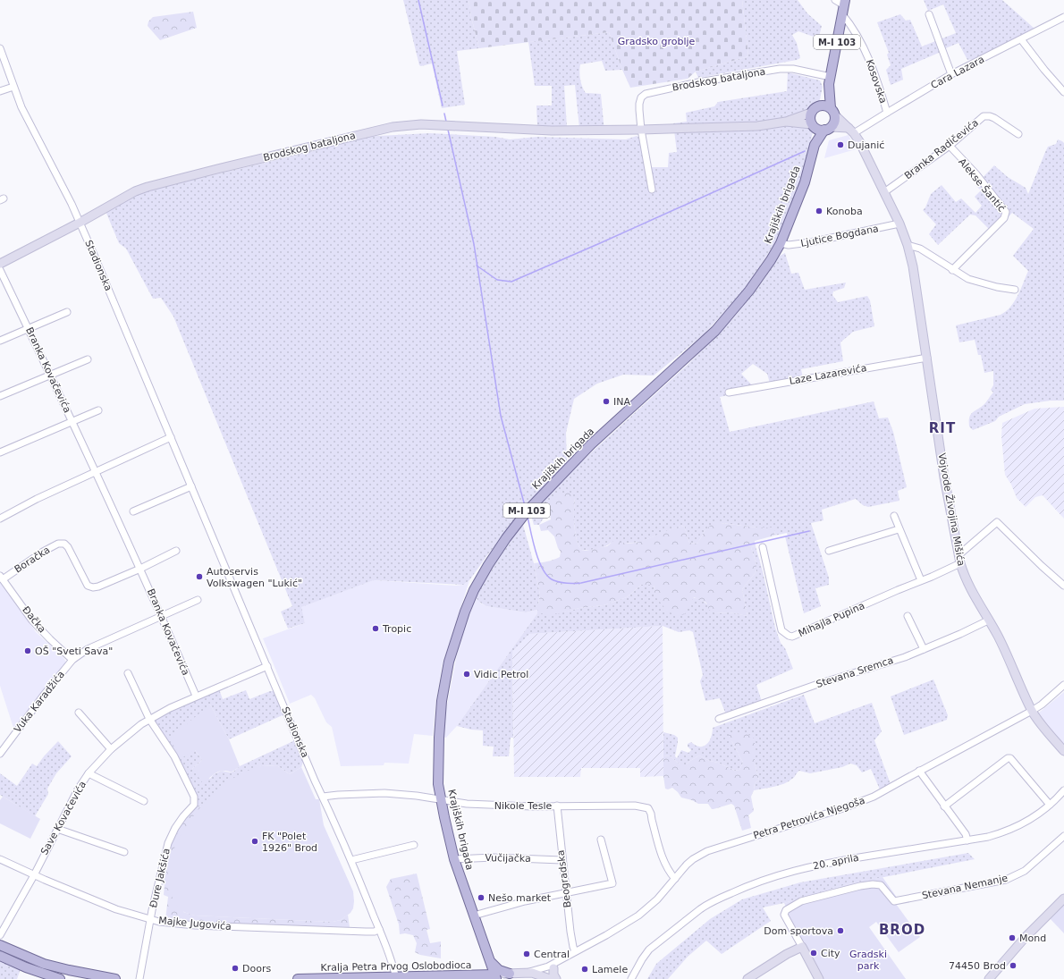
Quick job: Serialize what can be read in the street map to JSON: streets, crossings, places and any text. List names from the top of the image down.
{
  "streets": {
    "main road": ["M-I 103", "Krajiških brigada", "Kralja Petra Prvog Oslobodioca"],
    "street": [
      "Cara Lazara",
      "Brodskog bataljona",
      "Kosovska",
      "Branka Radičevića",
      "Alekse Šantić",
      "Ljutice Bogdana",
      "Stadionska",
      "Branka Kovačevića",
      "Laze Lazarevića",
      "Vojvode Živojina Mišića",
      "Boračka",
      "Đačka",
      "Mihajla Pupina",
      "Stevana Sremca",
      "Vuka Karadžića",
      "Nikole Tesle",
      "Save Kovačevića",
      "Petra Petrovića Njegoša",
      "Vučijačka",
      "20. aprila",
      "Đure Jakšića",
      "Beogradska",
      "Stevana Nemanje",
      "Majke Jugovića"
    ]
  },
  "crossings": [
    ["M-I 103", "Brodskog bataljona"],
    ["M-I 103", "Kosovska"],
    ["M-I 103", "Krajiških brigada"],
    ["M-I 103", "Vojvode Živojina Mišića"],
    ["Cara Lazara", "Kosovska"],
    ["Cara Lazara", "Vojvode Živojina Mišića"],
    ["Brodskog bataljona", "Krajiških brigada"],
    ["Brodskog bataljona", "Stadionska"],
    ["Brodskog bataljona", "Vojvode Živojina Mišića"],
    ["Branka Radičevića", "Alekse Šantić"],
    ["Branka Radičevića", "Vojvode Živojina Mišića"],
    ["Krajiških brigada", "Ljutice Bogdana"],
    ["Krajiških brigada", "Vojvode Živojina Mišića"],
    ["Krajiških brigada", "Nikole Tesle"],
    ["Krajiških brigada", "Vučijačka"],
    ["Krajiških brigada", "Kralja Petra Prvog Oslobodioca"],
    ["Ljutice Bogdana", "Vojvode Živojina Mišića"],
    ["Stadionska", "Nikole Tesle"],
    ["Stadionska", "Save Kovačevića"],
    ["Stadionska", "Majke Jugovića"],
    ["Stadionska", "Kralja Petra Prvog Oslobodioca"],
    ["Branka Kovačevića", "Boračka"],
    ["Branka Kovačevića", "Vuka Karadžića"],
    ["Branka Kovačevića", "Save Kovačevića"],
    ["Laze Lazarevića", "Vojvode Živojina Mišića"],
    ["Vojvode Živojina Mišića", "Mihajla Pupina"],
    ["Vojvode Živojina Mišića", "Stevana Sremca"],
    ["Vojvode Živojina Mišića", "Petra Petrovića Njegoša"],
    ["Boračka", "Đačka"],
    ["Đačka", "Vuka Karadžića"],
    ["Nikole Tesle", "Petra Petrovića Njegoša"],
    ["Nikole Tesle", "Beogradska"],
    ["Save Kovačevića", "Đure Jakšića"],
    ["Save Kovačevića", "Majke Jugovića"],
    ["Petra Petrovića Njegoša", "Beogradska"],
    ["Vučijačka", "Beogradska"],
    ["Đure Jakšića", "Majke Jugovića"]
  ],
  "districts": ["RIT", "BROD"],
  "parks": ["Gradsko groblje", "Gradski park"],
  "places": [
    "Dujanić",
    "Konoba",
    "INA",
    "Autoservis Volkswagen \"Lukić\"",
    "Tropic",
    "OŠ \"Sveti Sava\"",
    "Vidic Petrol",
    "FK \"Polet 1926\" Brod",
    "Nešo market",
    "Dom sportova",
    "Mond",
    "City",
    "Central",
    "74450 Brod",
    "Doors",
    "Lamele"
  ]
}
